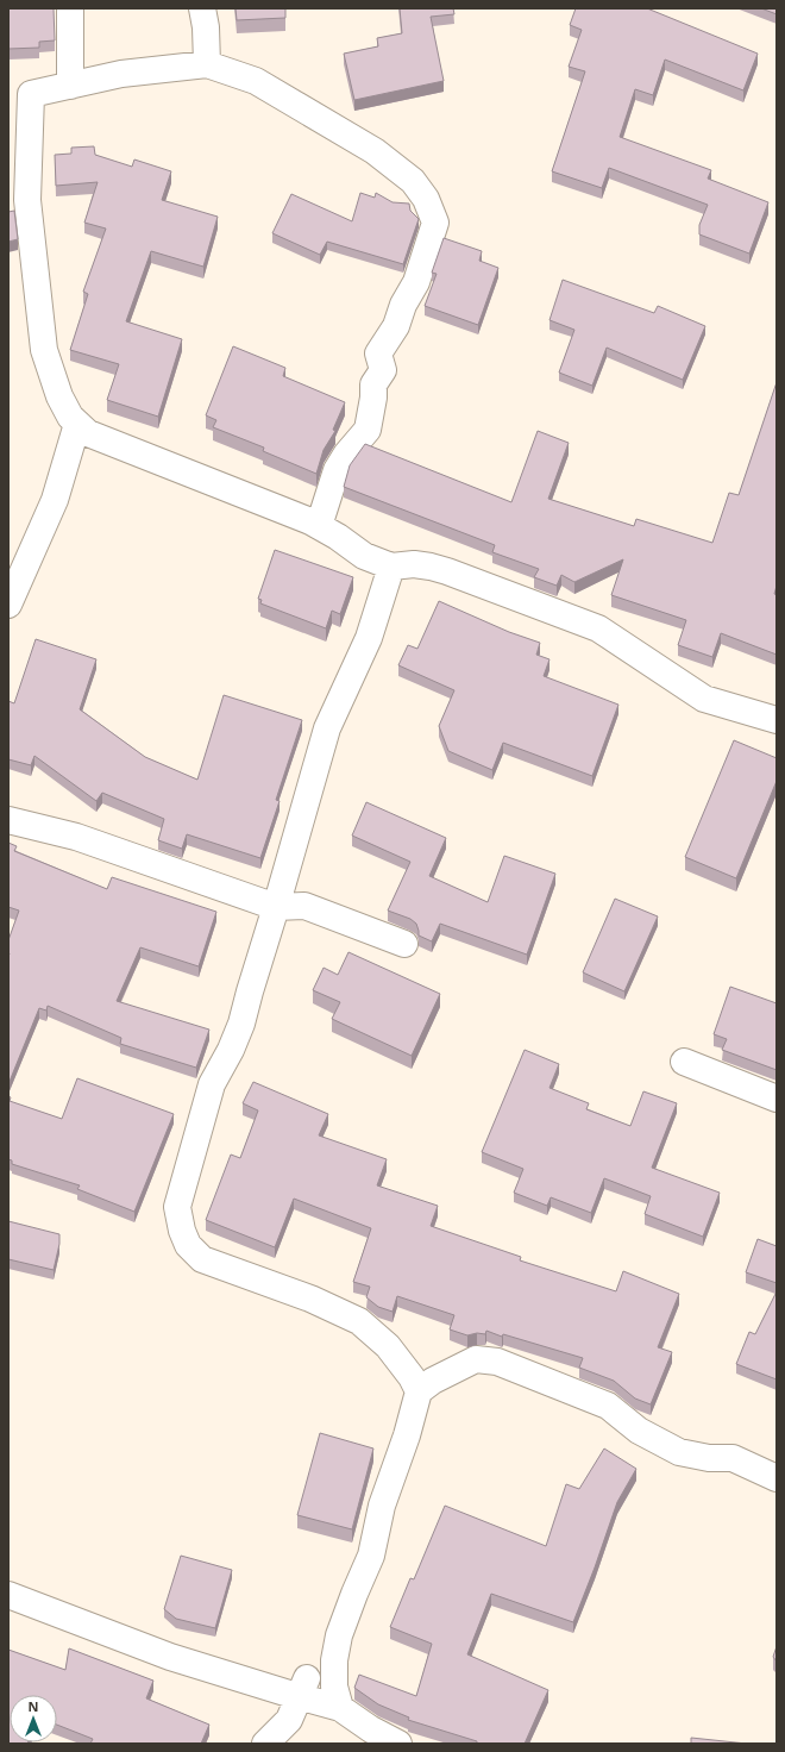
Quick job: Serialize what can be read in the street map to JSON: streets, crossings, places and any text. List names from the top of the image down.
{
  "north": "top"
}
